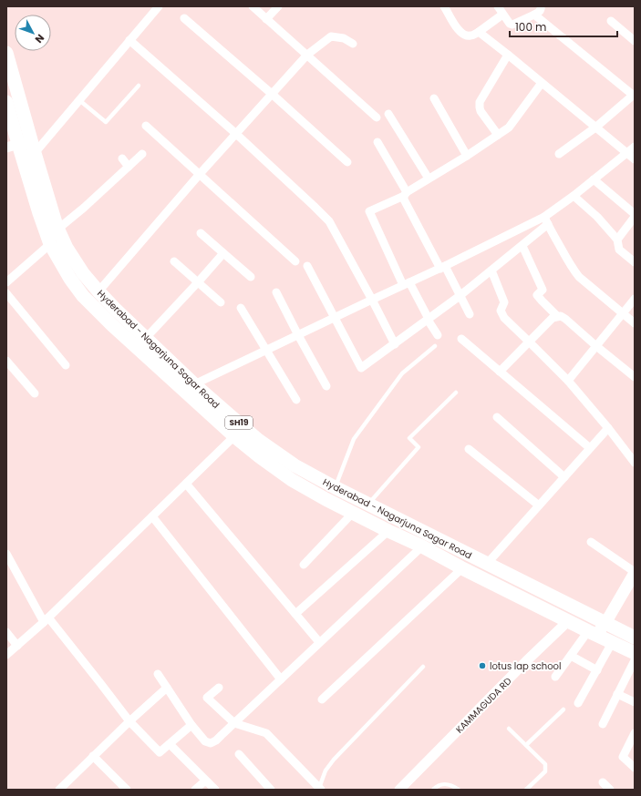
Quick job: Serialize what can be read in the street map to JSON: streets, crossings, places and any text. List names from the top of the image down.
{
  "streets": {
    "main road": ["Hyderabad - Nagarjuna Sagar Road", "SH19"],
    "street": ["KAMMAGUDA RD"]
  },
  "crossings": [
    ["Hyderabad - Nagarjuna Sagar Road", "KAMMAGUDA RD"]
  ],
  "places": ["lotus lap school"],
  "scale_bar": "100 m",
  "north": "bottom right"
}
